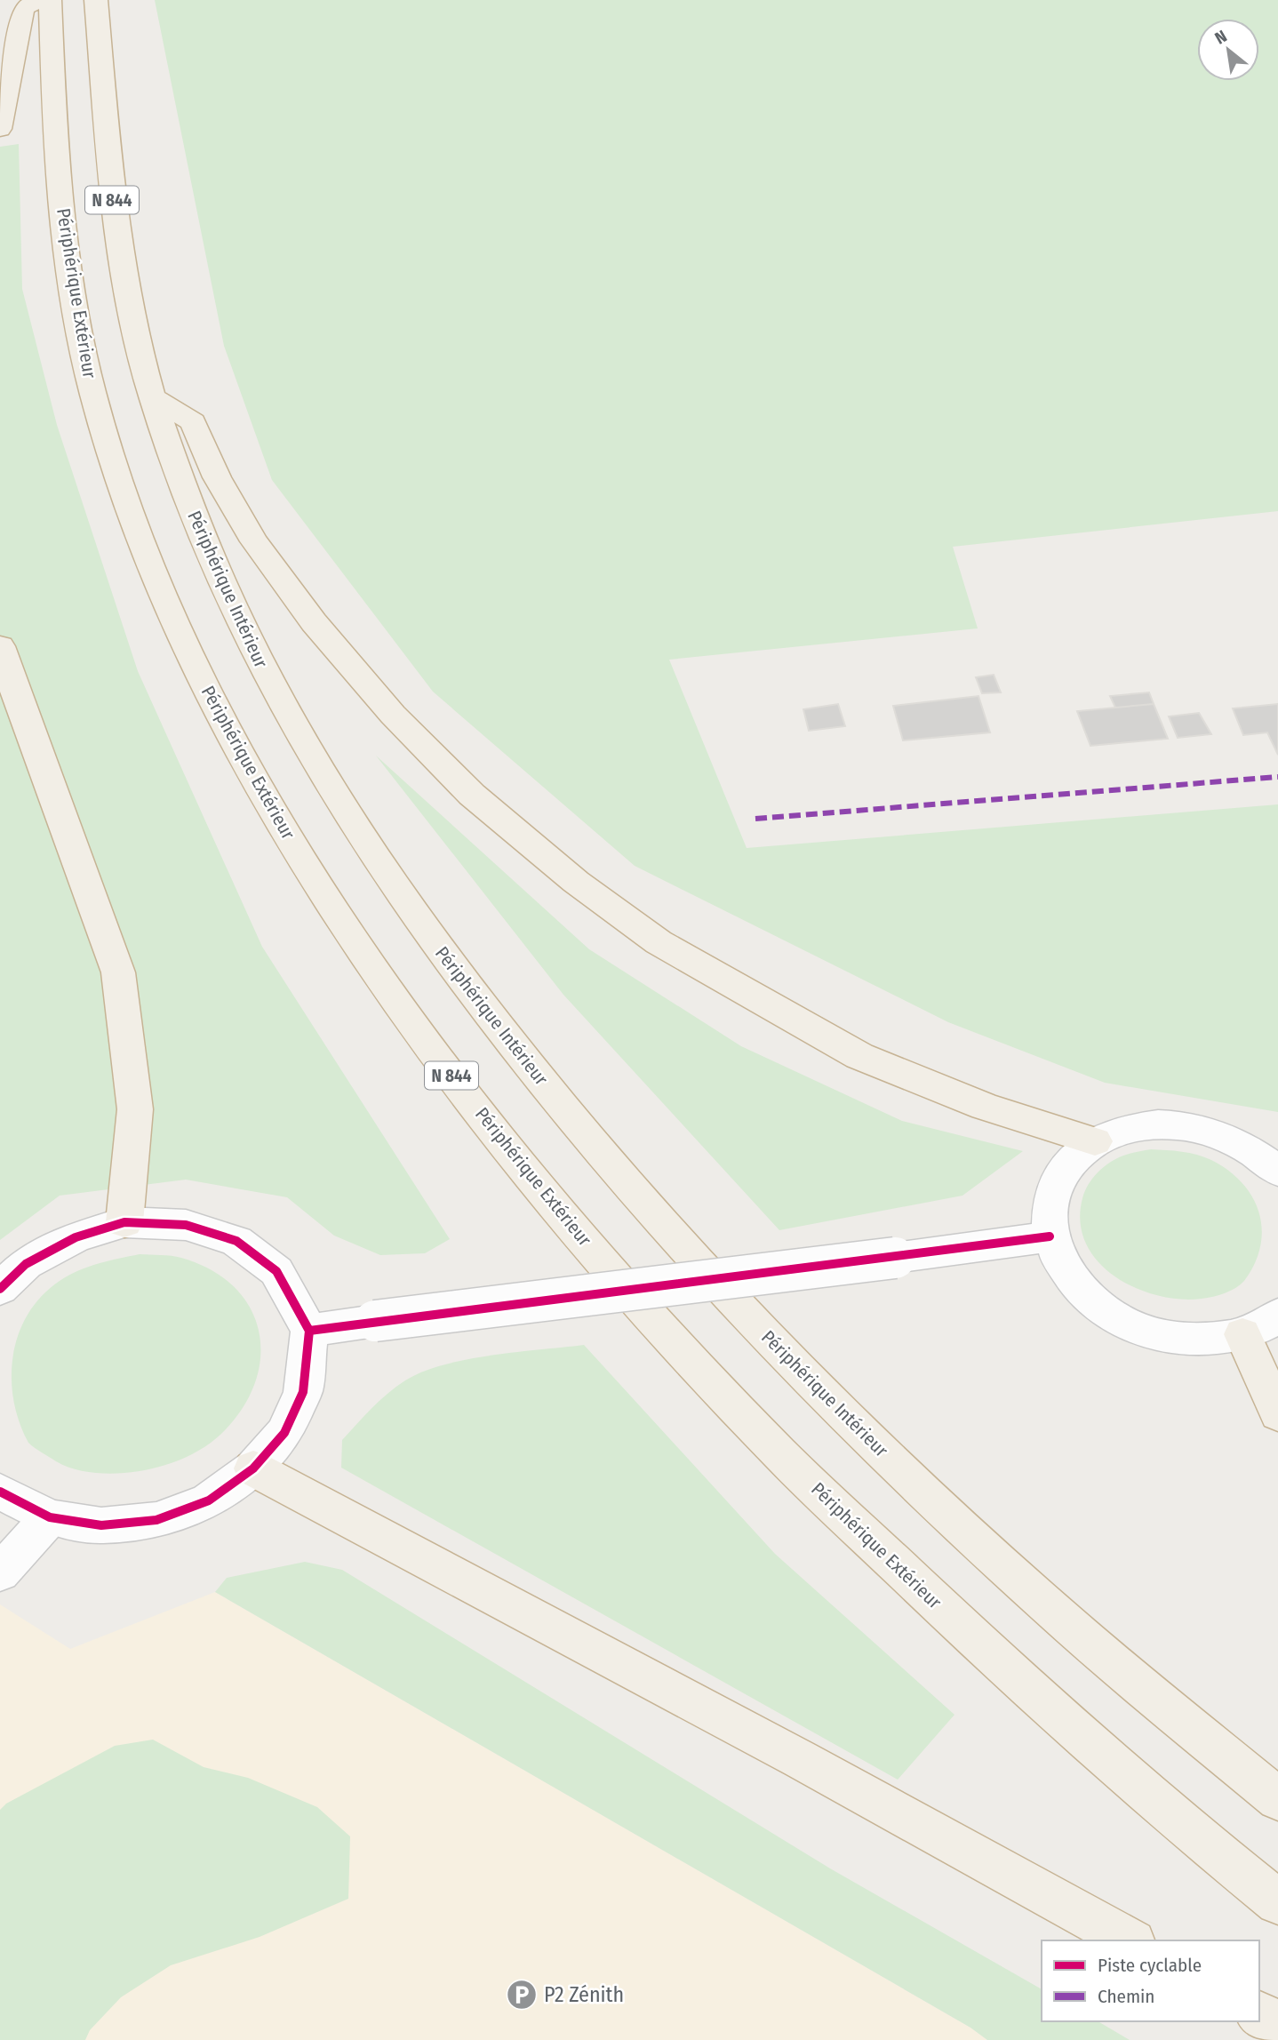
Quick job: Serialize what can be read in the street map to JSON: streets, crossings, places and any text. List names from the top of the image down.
{
  "streets": {
    "highway": ["N 844", "Périphérique Extérieur", "Périphérique Intérieur"]
  },
  "places": {
    "parking": ["P2 Zénith"]
  },
  "legend": ["Piste cyclable", "Chemin"],
  "north": "top left"
}
